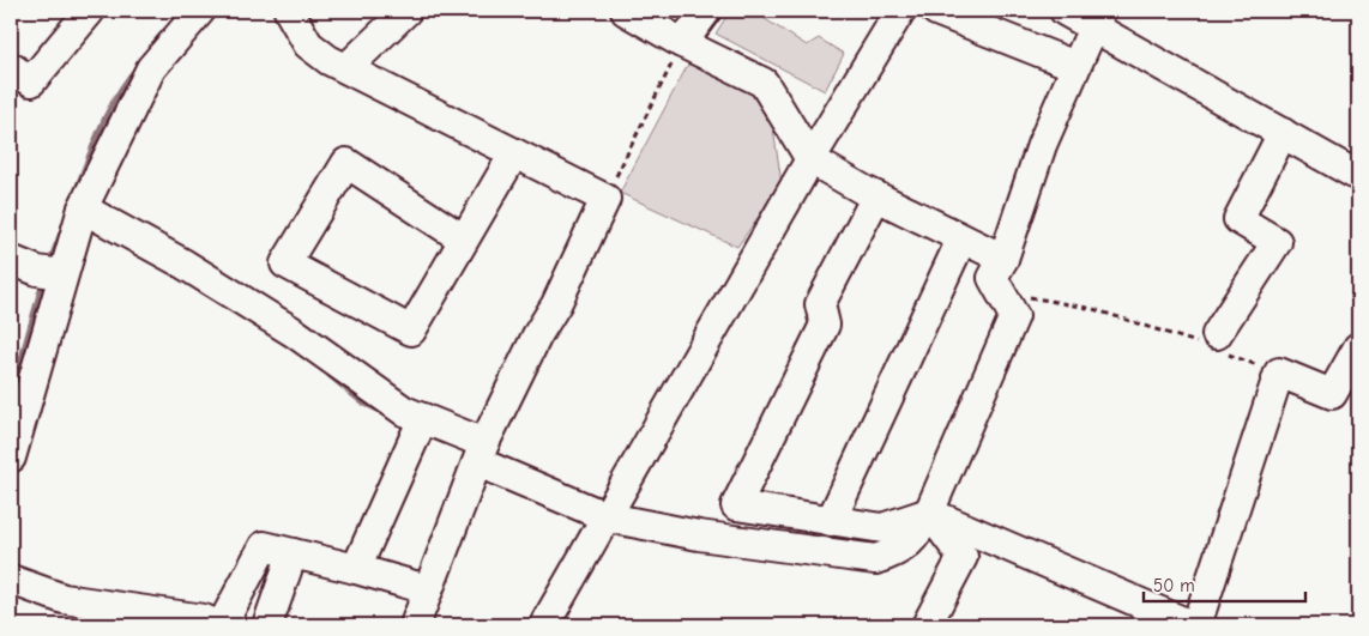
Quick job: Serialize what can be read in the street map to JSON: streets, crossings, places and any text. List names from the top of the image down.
{
  "scale_bar": "50 m"
}
